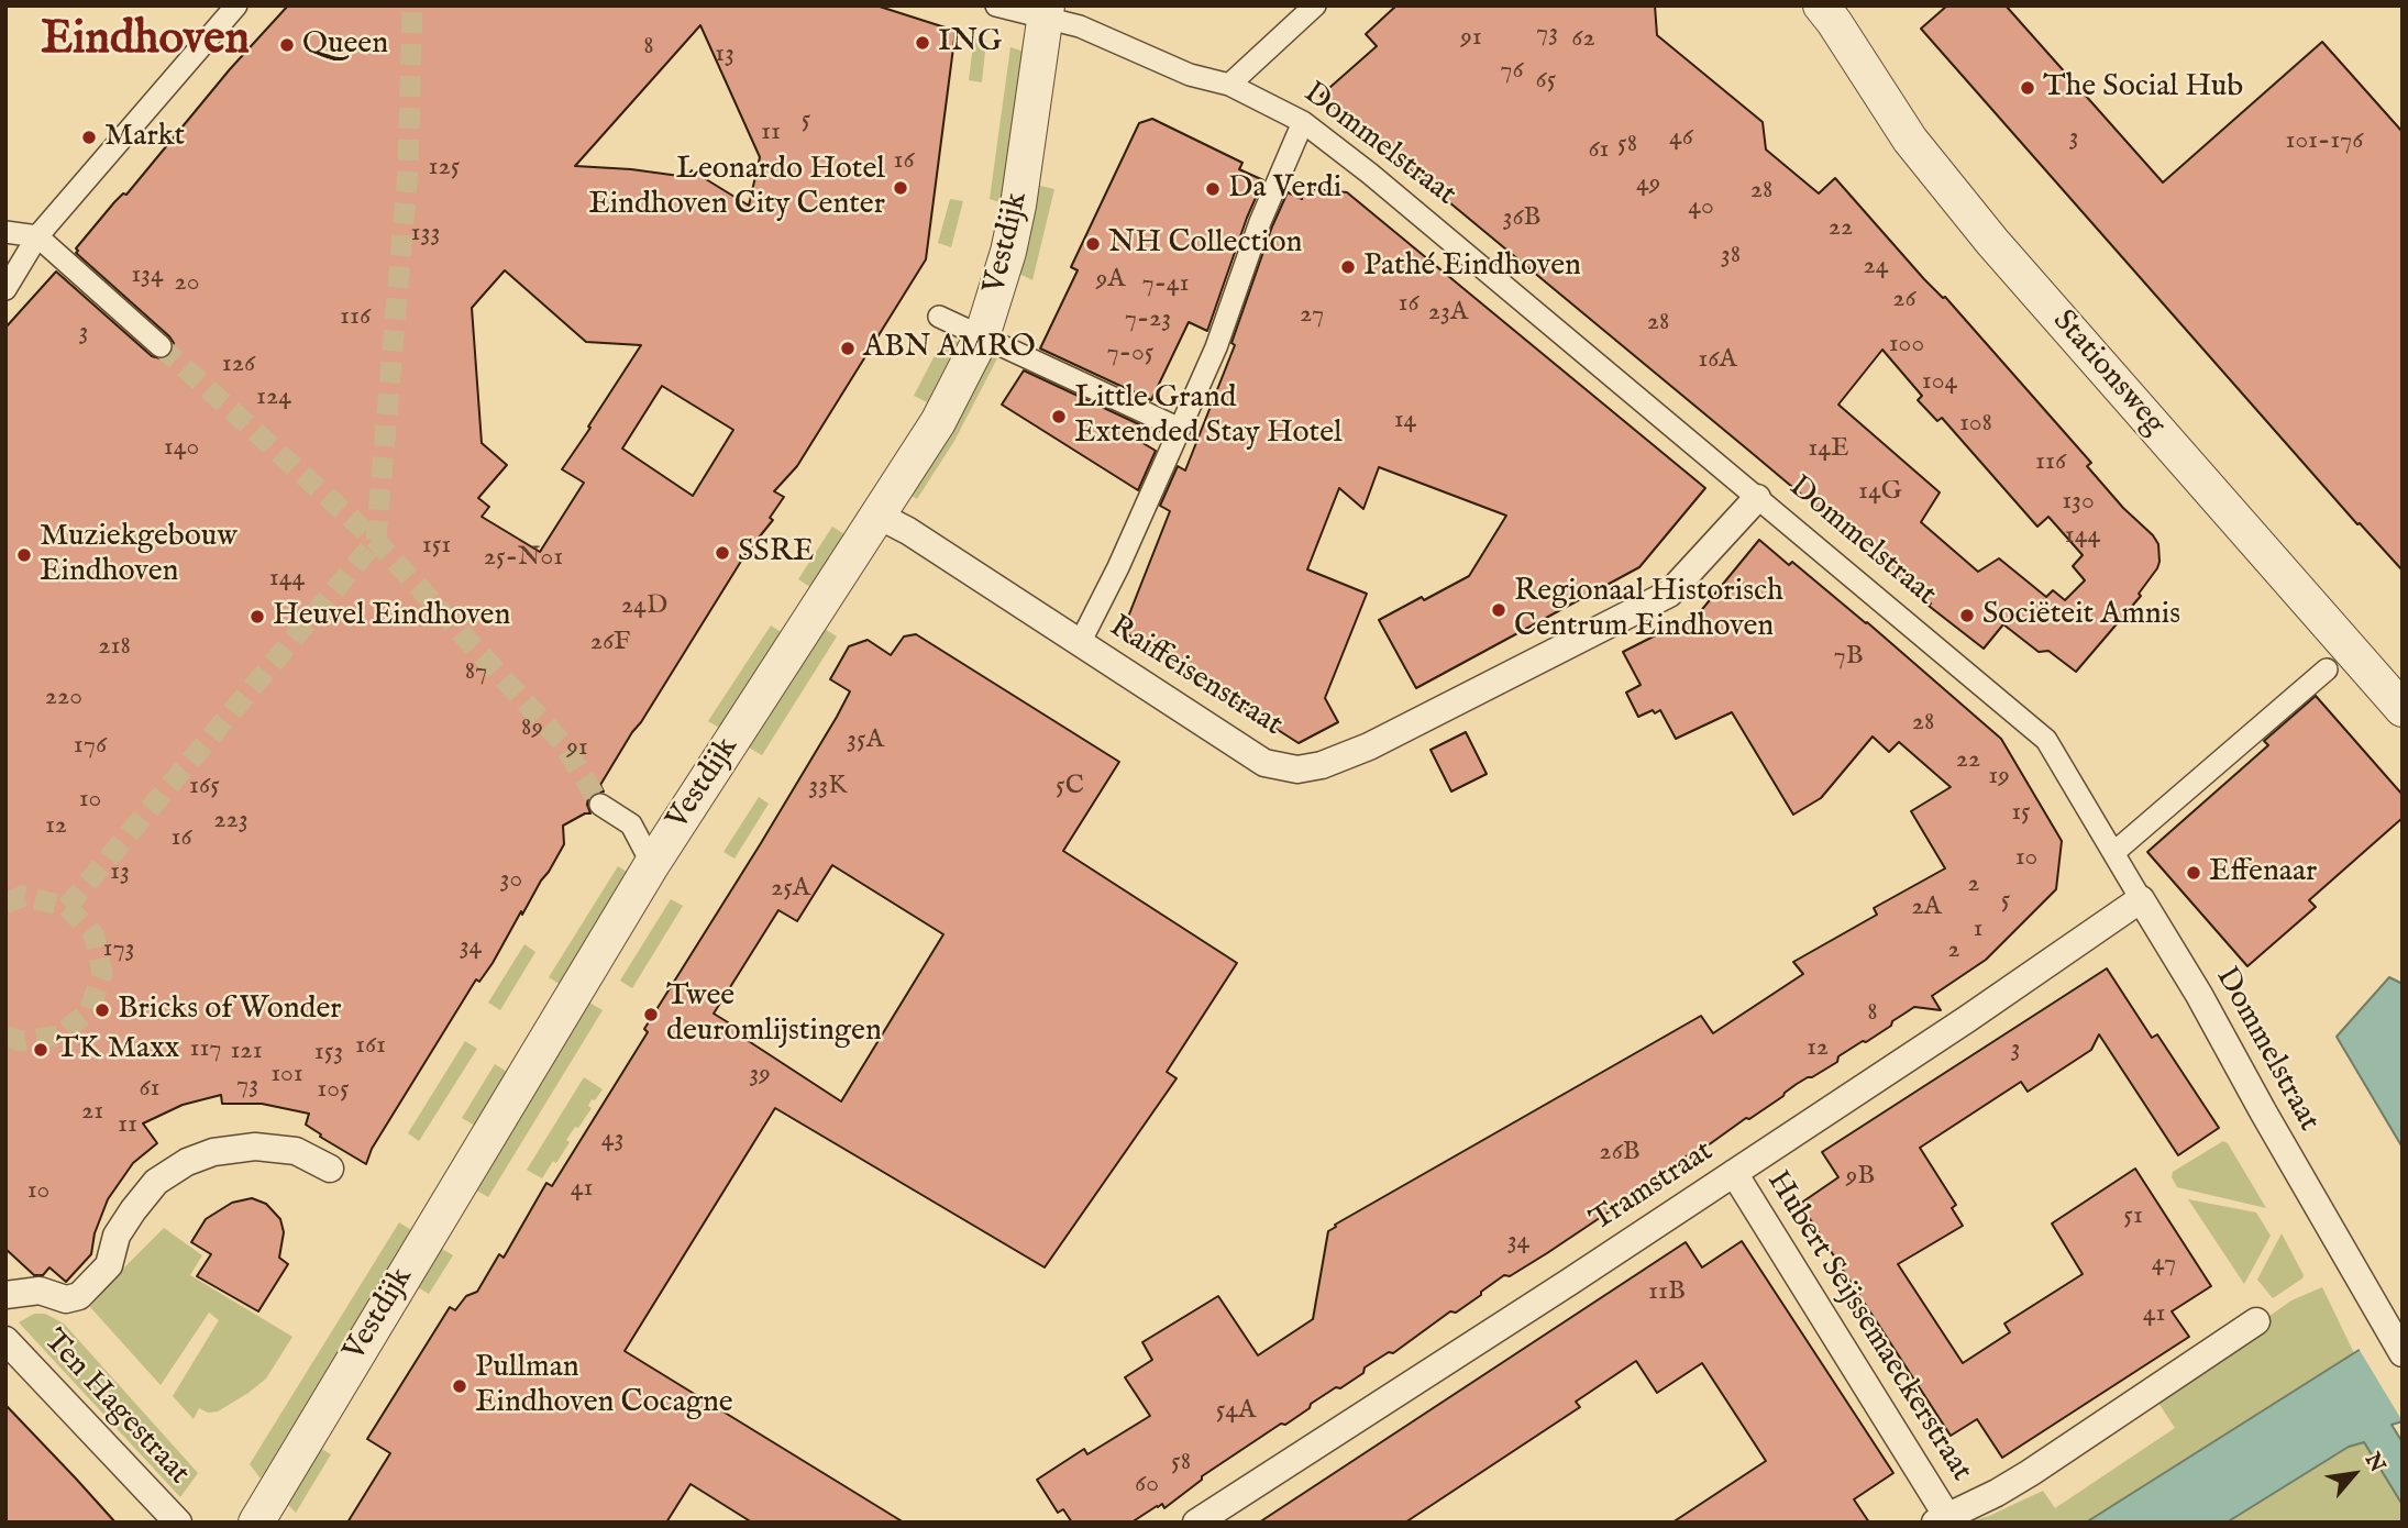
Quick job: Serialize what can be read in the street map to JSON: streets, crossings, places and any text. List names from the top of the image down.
{
  "streets": {
    "street": [
      "Dommelstraat",
      "Vestdijk",
      "Stationsweg",
      "Raiffeisenstraat",
      "Tramstraat",
      "Hubert Seijssemaeckerstraat",
      "Ten Hagestraat"
    ]
  },
  "crossings": [
    ["Dommelstraat", "Vestdijk"],
    ["Dommelstraat", "Raiffeisenstraat"],
    ["Dommelstraat", "Tramstraat"],
    ["Vestdijk", "Raiffeisenstraat"],
    ["Tramstraat", "Hubert Seijssemaeckerstraat"]
  ],
  "districts": ["Eindhoven"],
  "places": [
    "ING",
    "Queen",
    "The Social Hub",
    "Markt",
    "Leonardo Hotel Eindhoven City Center",
    "Da Verdi",
    "NH Collection",
    "Pathé Eindhoven",
    "ABN AMRO",
    "Little Grand Extended Stay Hotel",
    "SSRE",
    "Muziekgebouw Eindhoven",
    "Regionaal Historisch Centrum Eindhoven",
    "Sociëteit Amnis",
    "Heuvel Eindhoven",
    "Effenaar",
    "Bricks of Wonder",
    "Twee deuromlijstingen",
    "TK Maxx",
    "Pullman Eindhoven Cocagne"
  ],
  "house_numbers": [
    "73",
    "91",
    "62",
    "8",
    "13",
    "76",
    "65",
    "5",
    "11",
    "46",
    "3",
    "101-176",
    "58",
    "61",
    "16",
    "125",
    "49",
    "28",
    "40",
    "36B",
    "22",
    "133",
    "38",
    "24",
    "134",
    "9A",
    "20",
    "7-41",
    "26",
    "16",
    "23A",
    "27",
    "116",
    "7-23",
    "28",
    "3",
    "100",
    "7-05",
    "16A",
    "126",
    "104",
    "124",
    "14",
    "108",
    "140",
    "14E",
    "116",
    "14G",
    "130",
    "144",
    "151",
    "25-N01",
    "144",
    "24D",
    "26F",
    "218",
    "7B",
    "87",
    "220",
    "28",
    "89",
    "35A",
    "176",
    "91",
    "22",
    "19",
    "165",
    "33K",
    "5C",
    "10",
    "15",
    "223",
    "12",
    "16",
    "10",
    "13",
    "30",
    "2",
    "25A",
    "5",
    "2A",
    "1",
    "34",
    "173",
    "2",
    "8",
    "161",
    "12",
    "117",
    "3",
    "121",
    "153",
    "101",
    "39",
    "73",
    "61",
    "105",
    "21",
    "11",
    "43",
    "26B",
    "9B",
    "41",
    "10",
    "51",
    "34",
    "47",
    "11B",
    "41",
    "54A",
    "58",
    "60"
  ],
  "north": "top right"
}
